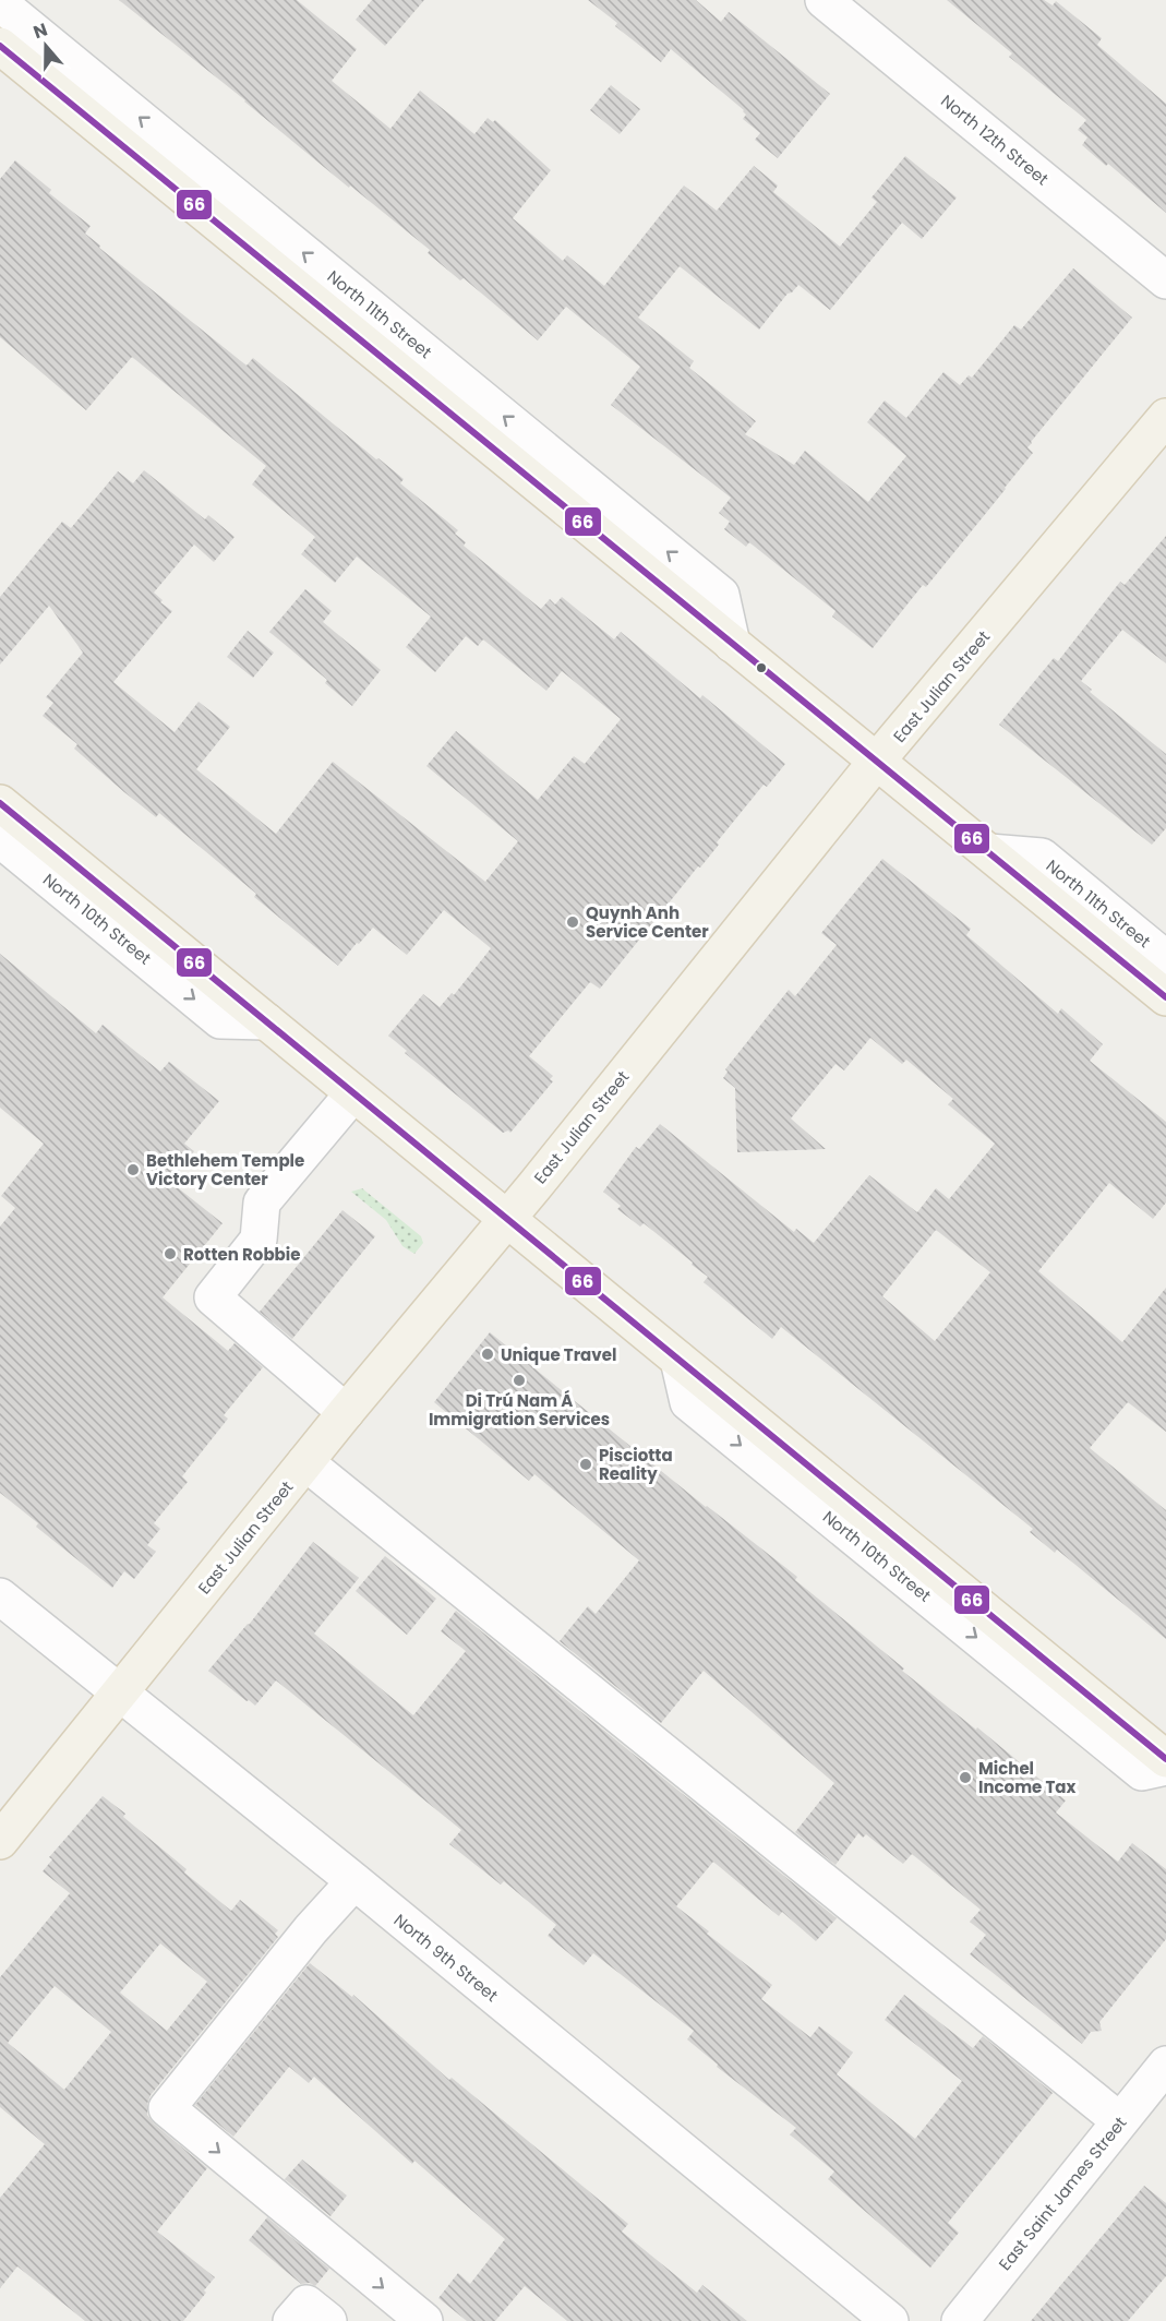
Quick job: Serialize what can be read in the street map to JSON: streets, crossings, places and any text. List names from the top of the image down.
{
  "streets": {
    "main road": ["North 11th Street", "East Julian Street", "North 10th Street"],
    "street": ["North 12th Street", "North 9th Street", "East Saint James Street"]
  },
  "crossings": [
    ["North 11th Street", "East Julian Street"],
    ["East Julian Street", "North 10th Street"],
    ["East Julian Street", "North 9th Street"]
  ],
  "one_way": ["North 11th Street"],
  "places": [
    "Quynh Anh Service Center",
    "Bethlehem Temple Victory Center",
    "Rotten Robbie",
    "Unique Travel",
    "Di Trú Nam Á Immigration Services",
    "Pisciotta Reality",
    "Michel Income Tax"
  ],
  "lines": ["transit line 66"],
  "north": "top"
}
